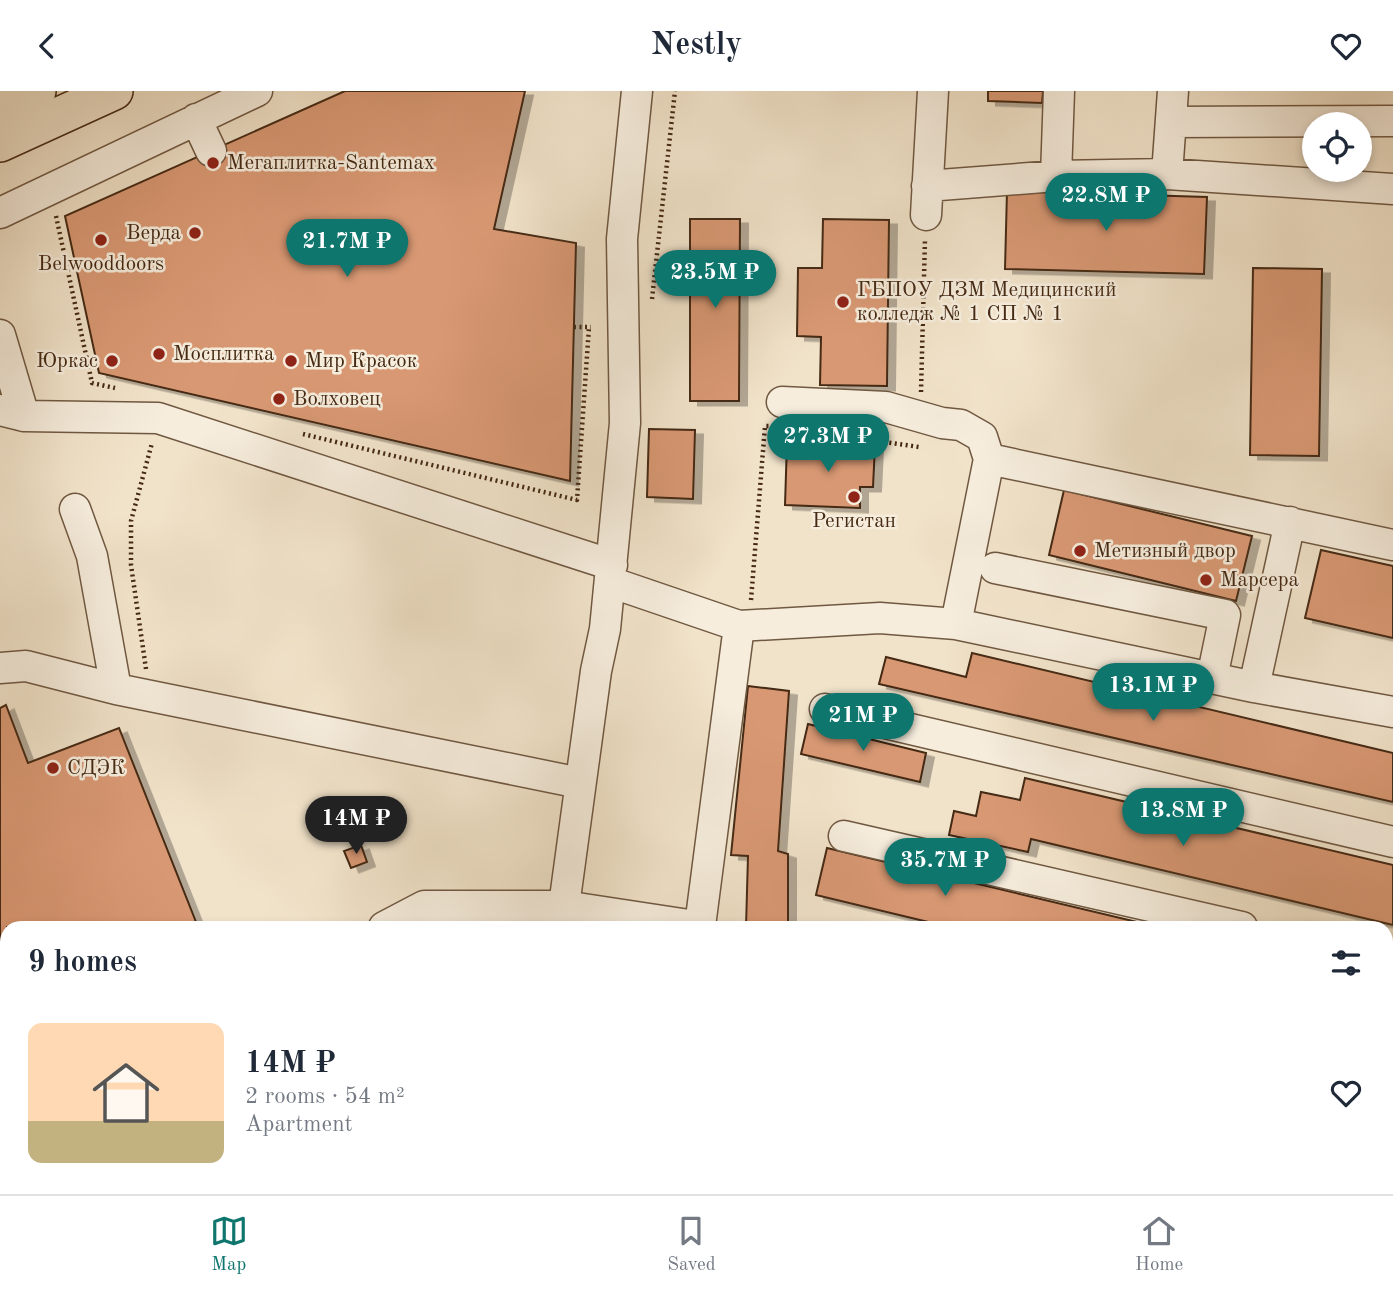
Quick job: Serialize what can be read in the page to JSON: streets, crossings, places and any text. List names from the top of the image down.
{
  "places": [
    "Мегаплитка-Santemax",
    "Верда",
    "Belwooddoors",
    "ГБПОУ ДЗМ Медицинский колледж № 1 СП № 1",
    "Мосплитка",
    "Юркас",
    "Мир Красок",
    "Волховец",
    "Регистан",
    "Метизный двор",
    "Марсера",
    "СДЭК"
  ],
  "page": {
    "header": "Nestly",
    "price": [
      "22.8M ₽",
      "21.7M ₽",
      "23.5M ₽",
      "27.3M ₽",
      "13.1M ₽",
      "21M ₽",
      "13.8M ₽",
      "14M ₽",
      "35.7M ₽"
    ],
    "heading": "9 homes",
    "list": [
      {
        "name": "14M ₽",
        "note": "2 rooms · 54 m² · Apartment"
      }
    ],
    "tabs": ["Map", "Saved", "Home"]
  }
}
